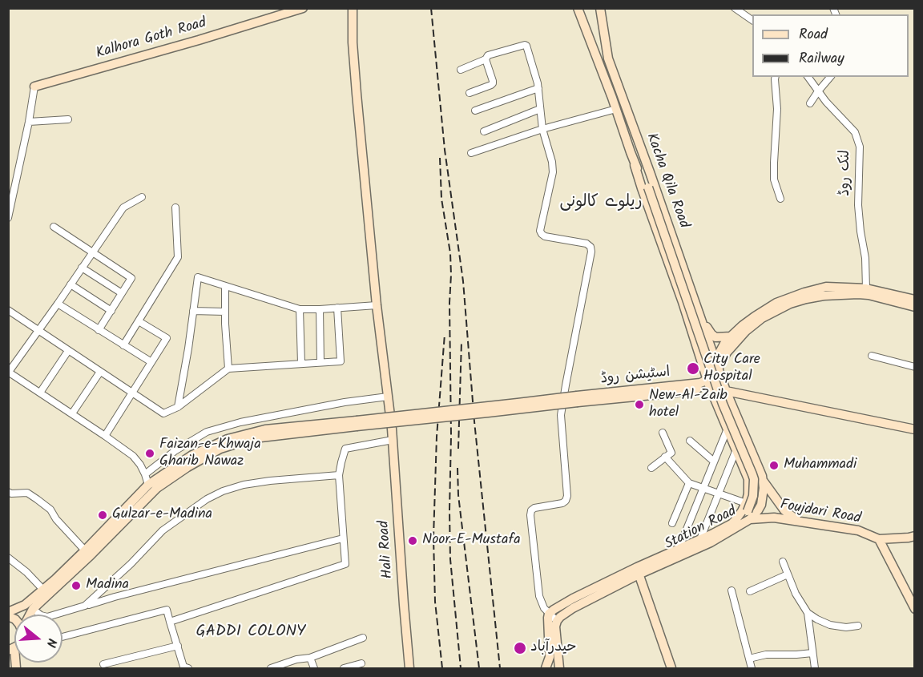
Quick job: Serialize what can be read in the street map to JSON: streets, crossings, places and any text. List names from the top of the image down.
{
  "streets": {
    "street": [
      "Kalhora Goth Road",
      "لنک روڈ",
      "Kacha Qila Road",
      "اسٹیشن روڈ",
      "Foujdari Road",
      "Station Road",
      "Hali Road"
    ]
  },
  "crossings": [
    ["Kacha Qila Road", "اسٹیشن روڈ"],
    ["Kacha Qila Road", "Station Road"],
    ["اسٹیشن روڈ", "Station Road"],
    ["Foujdari Road", "Station Road"]
  ],
  "districts": ["ریلوے کالونی", "GADDI COLONY"],
  "places": [
    "City Care Hospital",
    "New-Al-Zaib hotel",
    "Faizan-e-Khwaja Gharib Nawaz",
    "Muhammadi",
    "Gulzar-e-Madina",
    "Noor-E-Mustafa",
    "Madina",
    "حیدرآباد"
  ],
  "legend": ["Road", "Railway"],
  "north": "right"
}
